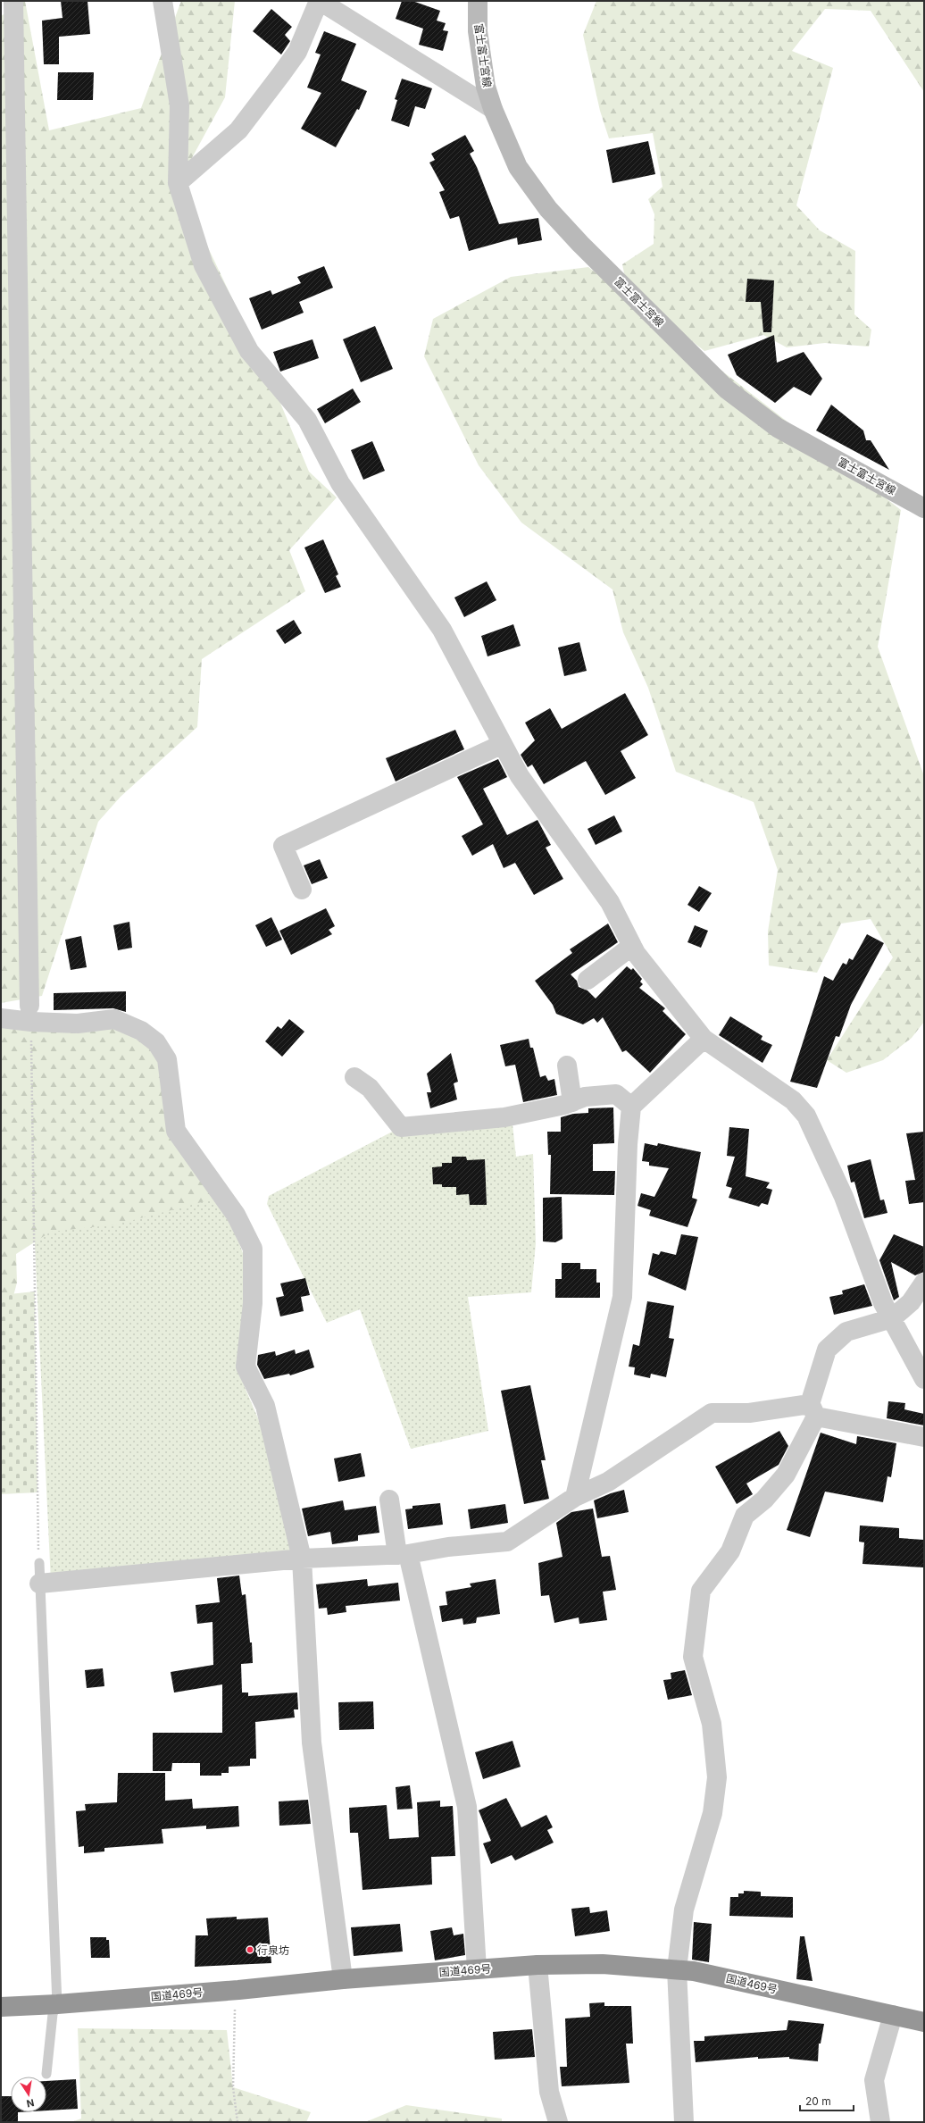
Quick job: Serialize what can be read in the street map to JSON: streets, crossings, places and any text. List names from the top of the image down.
{
  "streets": {
    "highway": ["国道469号"],
    "main road": ["富士富士宮線"]
  },
  "places": ["行泉坊"],
  "scale_bar": "20 m",
  "north": "bottom"
}
